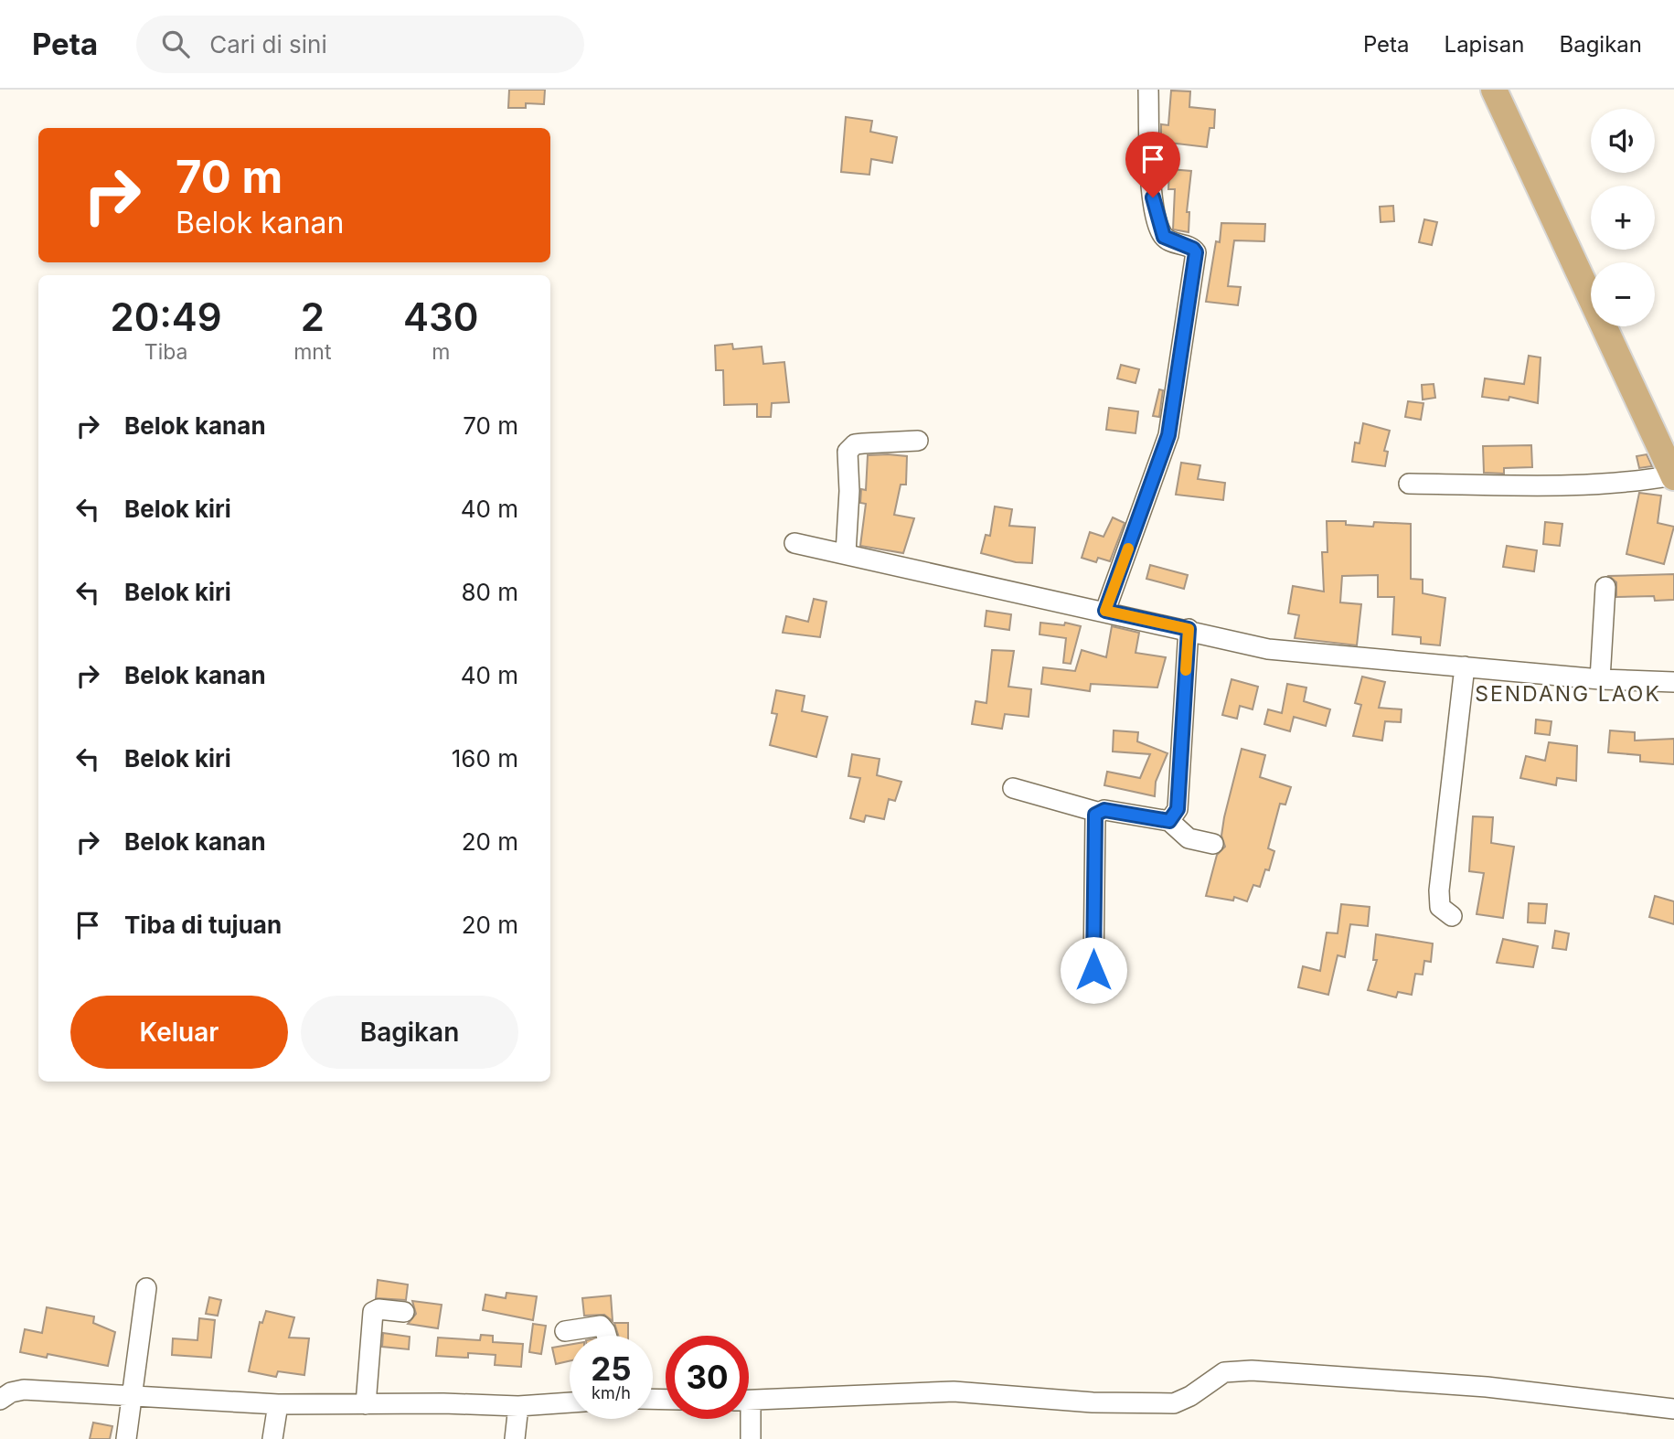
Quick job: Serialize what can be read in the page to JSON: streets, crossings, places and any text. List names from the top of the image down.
{
  "districts": ["SENDANG LAOK"],
  "page": {
    "header": "Peta",
    "search": "Cari di sini",
    "nav": ["Peta", "Lapisan", "Bagikan"],
    "map_buttons": ["+", "−"],
    "turn": ["70 m", "Belok kanan"],
    "eta": [
      "20:49",
      "Tiba",
      "2",
      "mnt",
      "430",
      "m"
    ],
    "list": [
      {
        "name": "Belok kanan",
        "value": "70 m"
      },
      {
        "name": "Belok kiri",
        "value": "40 m"
      },
      {
        "name": "Belok kiri",
        "value": "80 m"
      },
      {
        "name": "Belok kanan",
        "value": "40 m"
      },
      {
        "name": "Belok kiri",
        "value": "160 m"
      },
      {
        "name": "Belok kanan",
        "value": "20 m"
      },
      {
        "name": "Tiba di tujuan",
        "value": "20 m"
      }
    ],
    "buttons": ["Keluar", "Bagikan"],
    "speed": "25 km/h",
    "limit": "30"
  }
}
